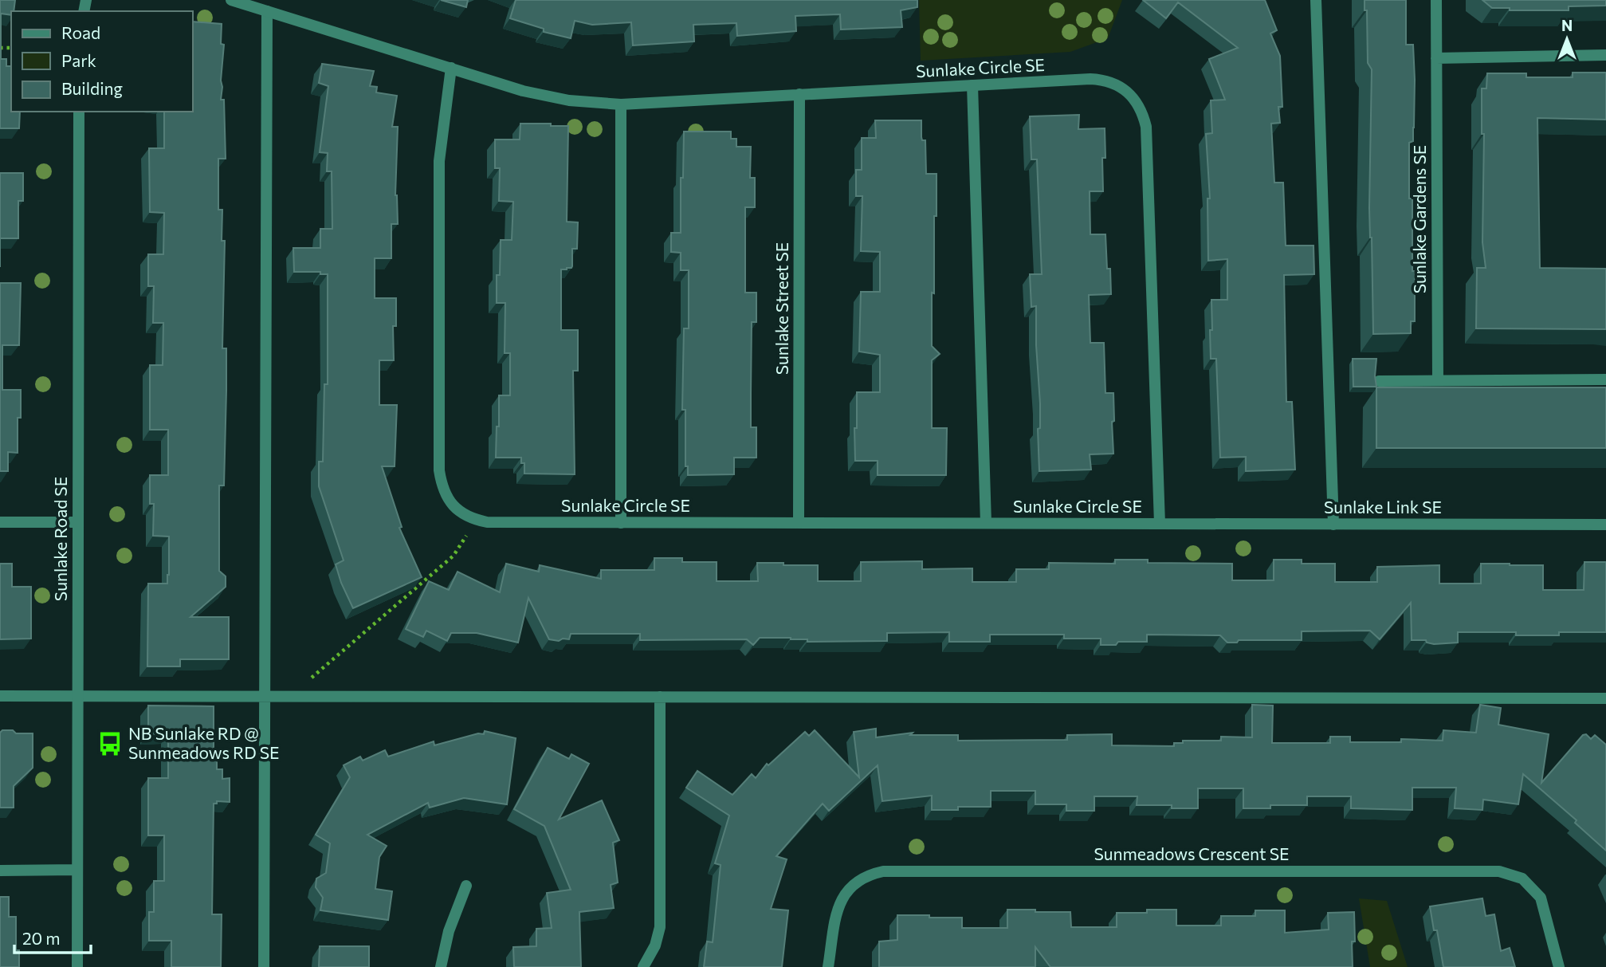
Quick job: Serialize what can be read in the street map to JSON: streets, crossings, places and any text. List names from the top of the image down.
{
  "streets": {
    "street": [
      "Sunlake Circle SE",
      "Sunlake Gardens SE",
      "Sunlake Street SE",
      "Sunlake Link SE",
      "Sunlake Road SE",
      "Sunmeadows Crescent SE"
    ]
  },
  "crossings": [
    ["Sunlake Circle SE", "Sunlake Street SE"],
    ["Sunlake Circle SE", "Sunlake Link SE"]
  ],
  "places": {
    "bus stop": ["NB Sunlake RD @ Sunmeadows RD SE"]
  },
  "legend": ["Road", "Park", "Building"],
  "scale_bar": "20 m",
  "north": "top"
}
